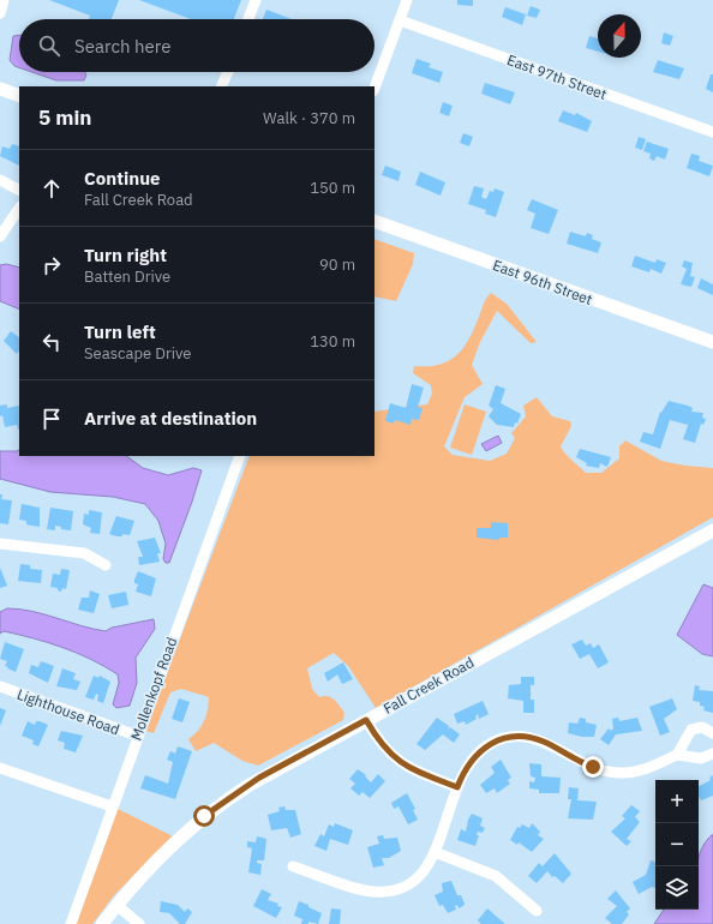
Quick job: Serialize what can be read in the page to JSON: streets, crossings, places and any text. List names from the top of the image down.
{
  "streets": {
    "main road": ["East 96th Street", "Fall Creek Road"],
    "street": ["East 97th Street", "Mollenkopf Road", "Lighthouse Road"]
  },
  "crossings": [
    ["Mollenkopf Road", "Lighthouse Road"]
  ],
  "north": "top",
  "page": {
    "search": "Search here",
    "heading": ["5 min", "Walk · 370 m"],
    "list": [
      ["Continue", "Fall Creek Road", "150 m"],
      ["Turn right", "Batten Drive", "90 m"],
      ["Turn left", "Seascape Drive", "130 m"],
      "Arrive at destination"
    ],
    "map_buttons": ["+", "−"]
  }
}
